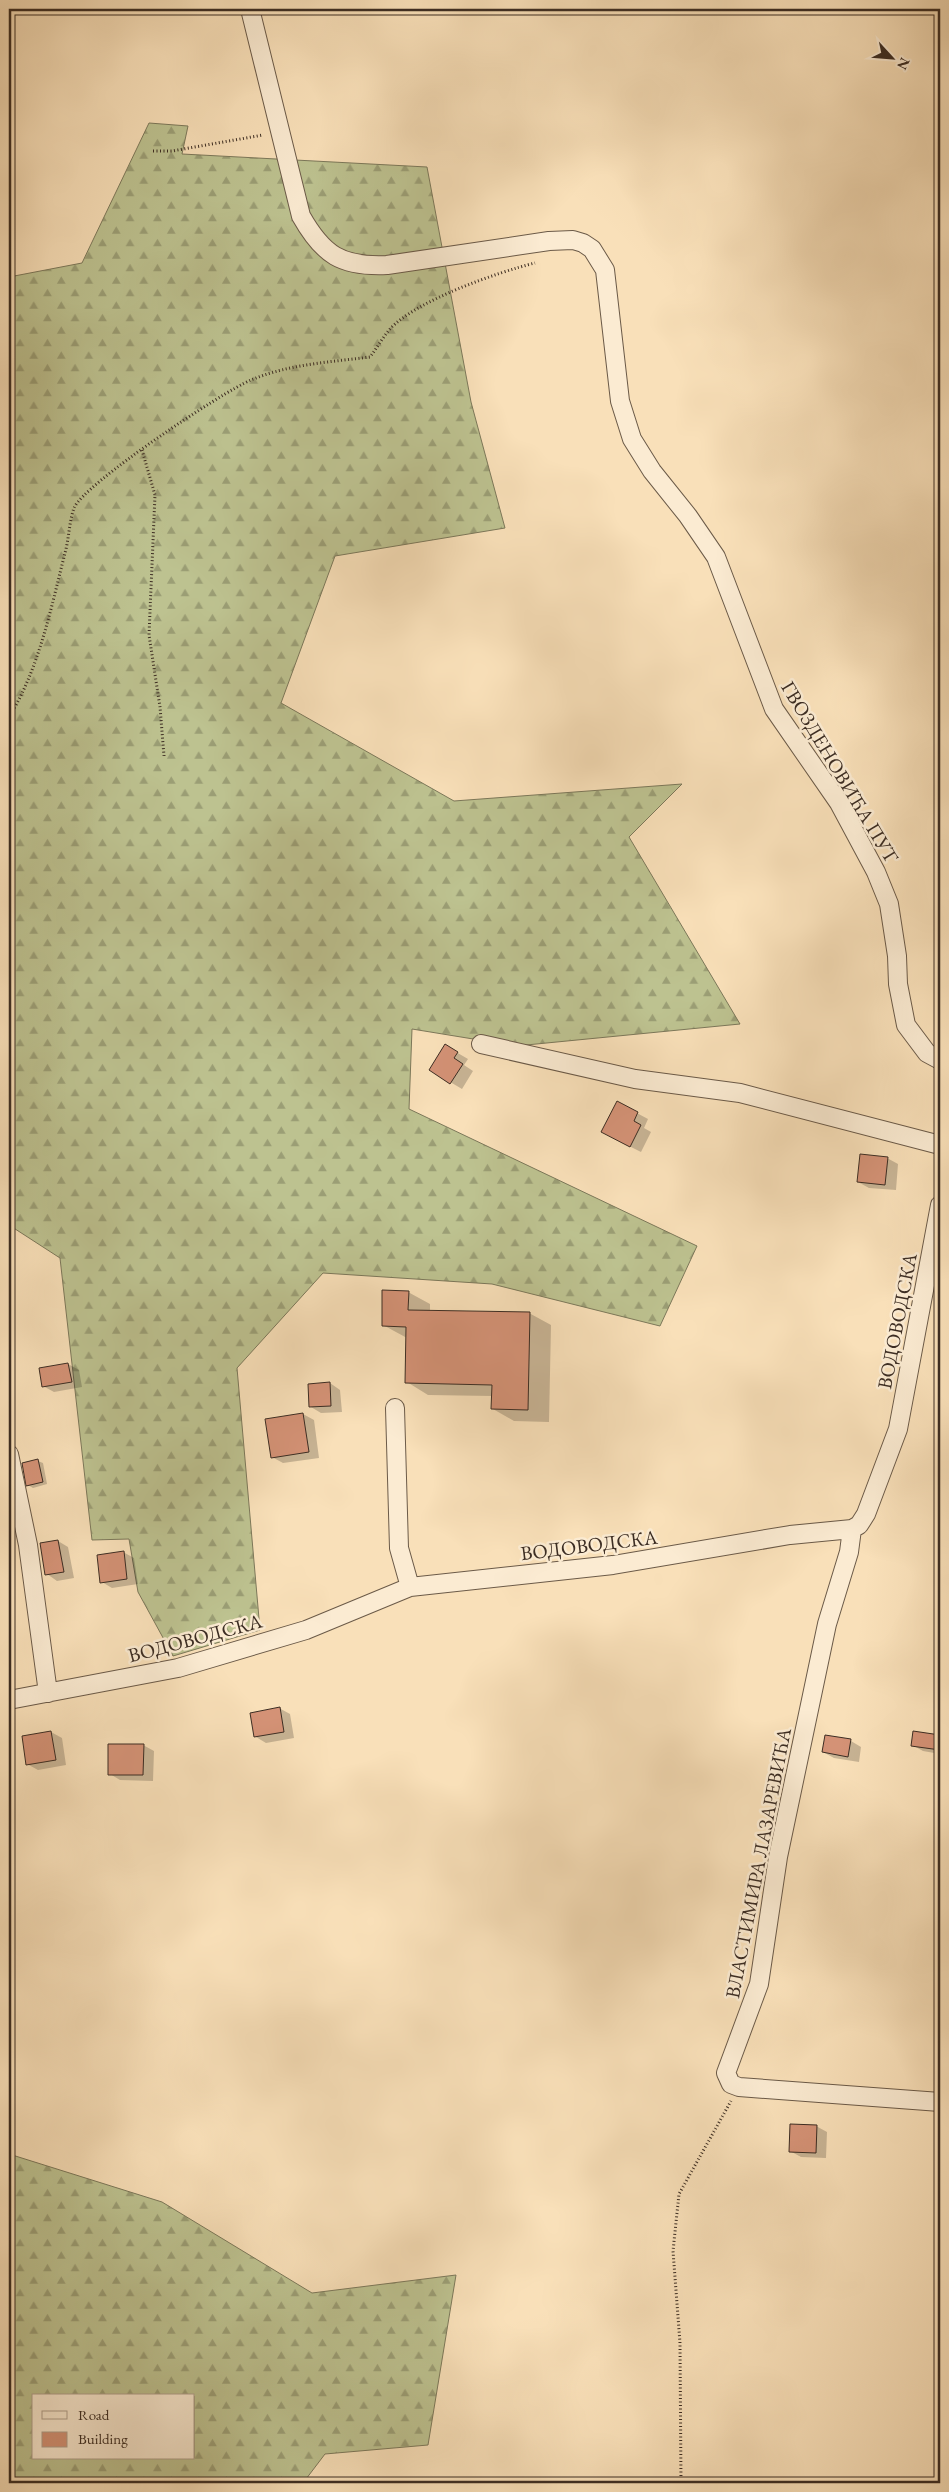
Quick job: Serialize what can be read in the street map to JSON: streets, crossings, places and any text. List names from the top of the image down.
{
  "streets": {
    "street": ["ГВОЗДЕНОВИЋА ПУТ", "ВОДОВОДСКА", "ВЛАСТИМИРА ЛАЗАРЕВИЋА"]
  },
  "crossings": [
    ["ВОДОВОДСКА", "ВЛАСТИМИРА ЛАЗАРЕВИЋА"]
  ],
  "legend": ["Road", "Building"],
  "north": "bottom right"
}
